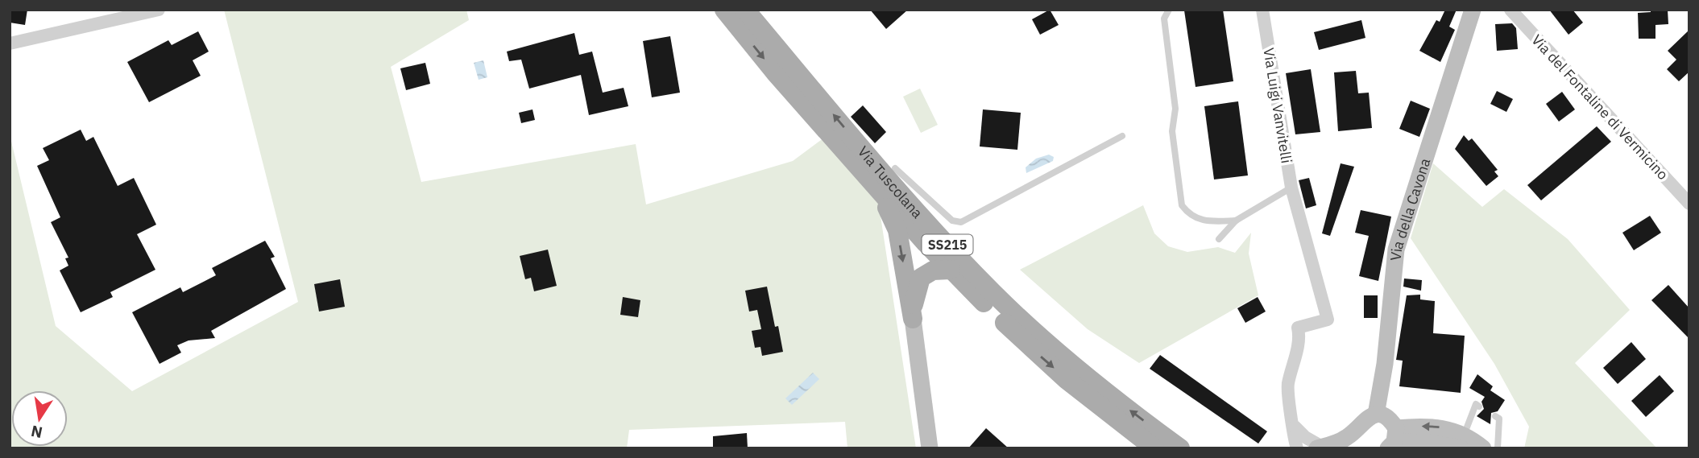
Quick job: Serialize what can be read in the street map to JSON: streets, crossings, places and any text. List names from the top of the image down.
{
  "streets": {
    "main road": ["Via Tuscolana", "Via della Cavona", "SS215"],
    "street": ["Via Luigi Vanvitelli", "Via del Fontaline di Vermicino"]
  },
  "north": "bottom"
}
